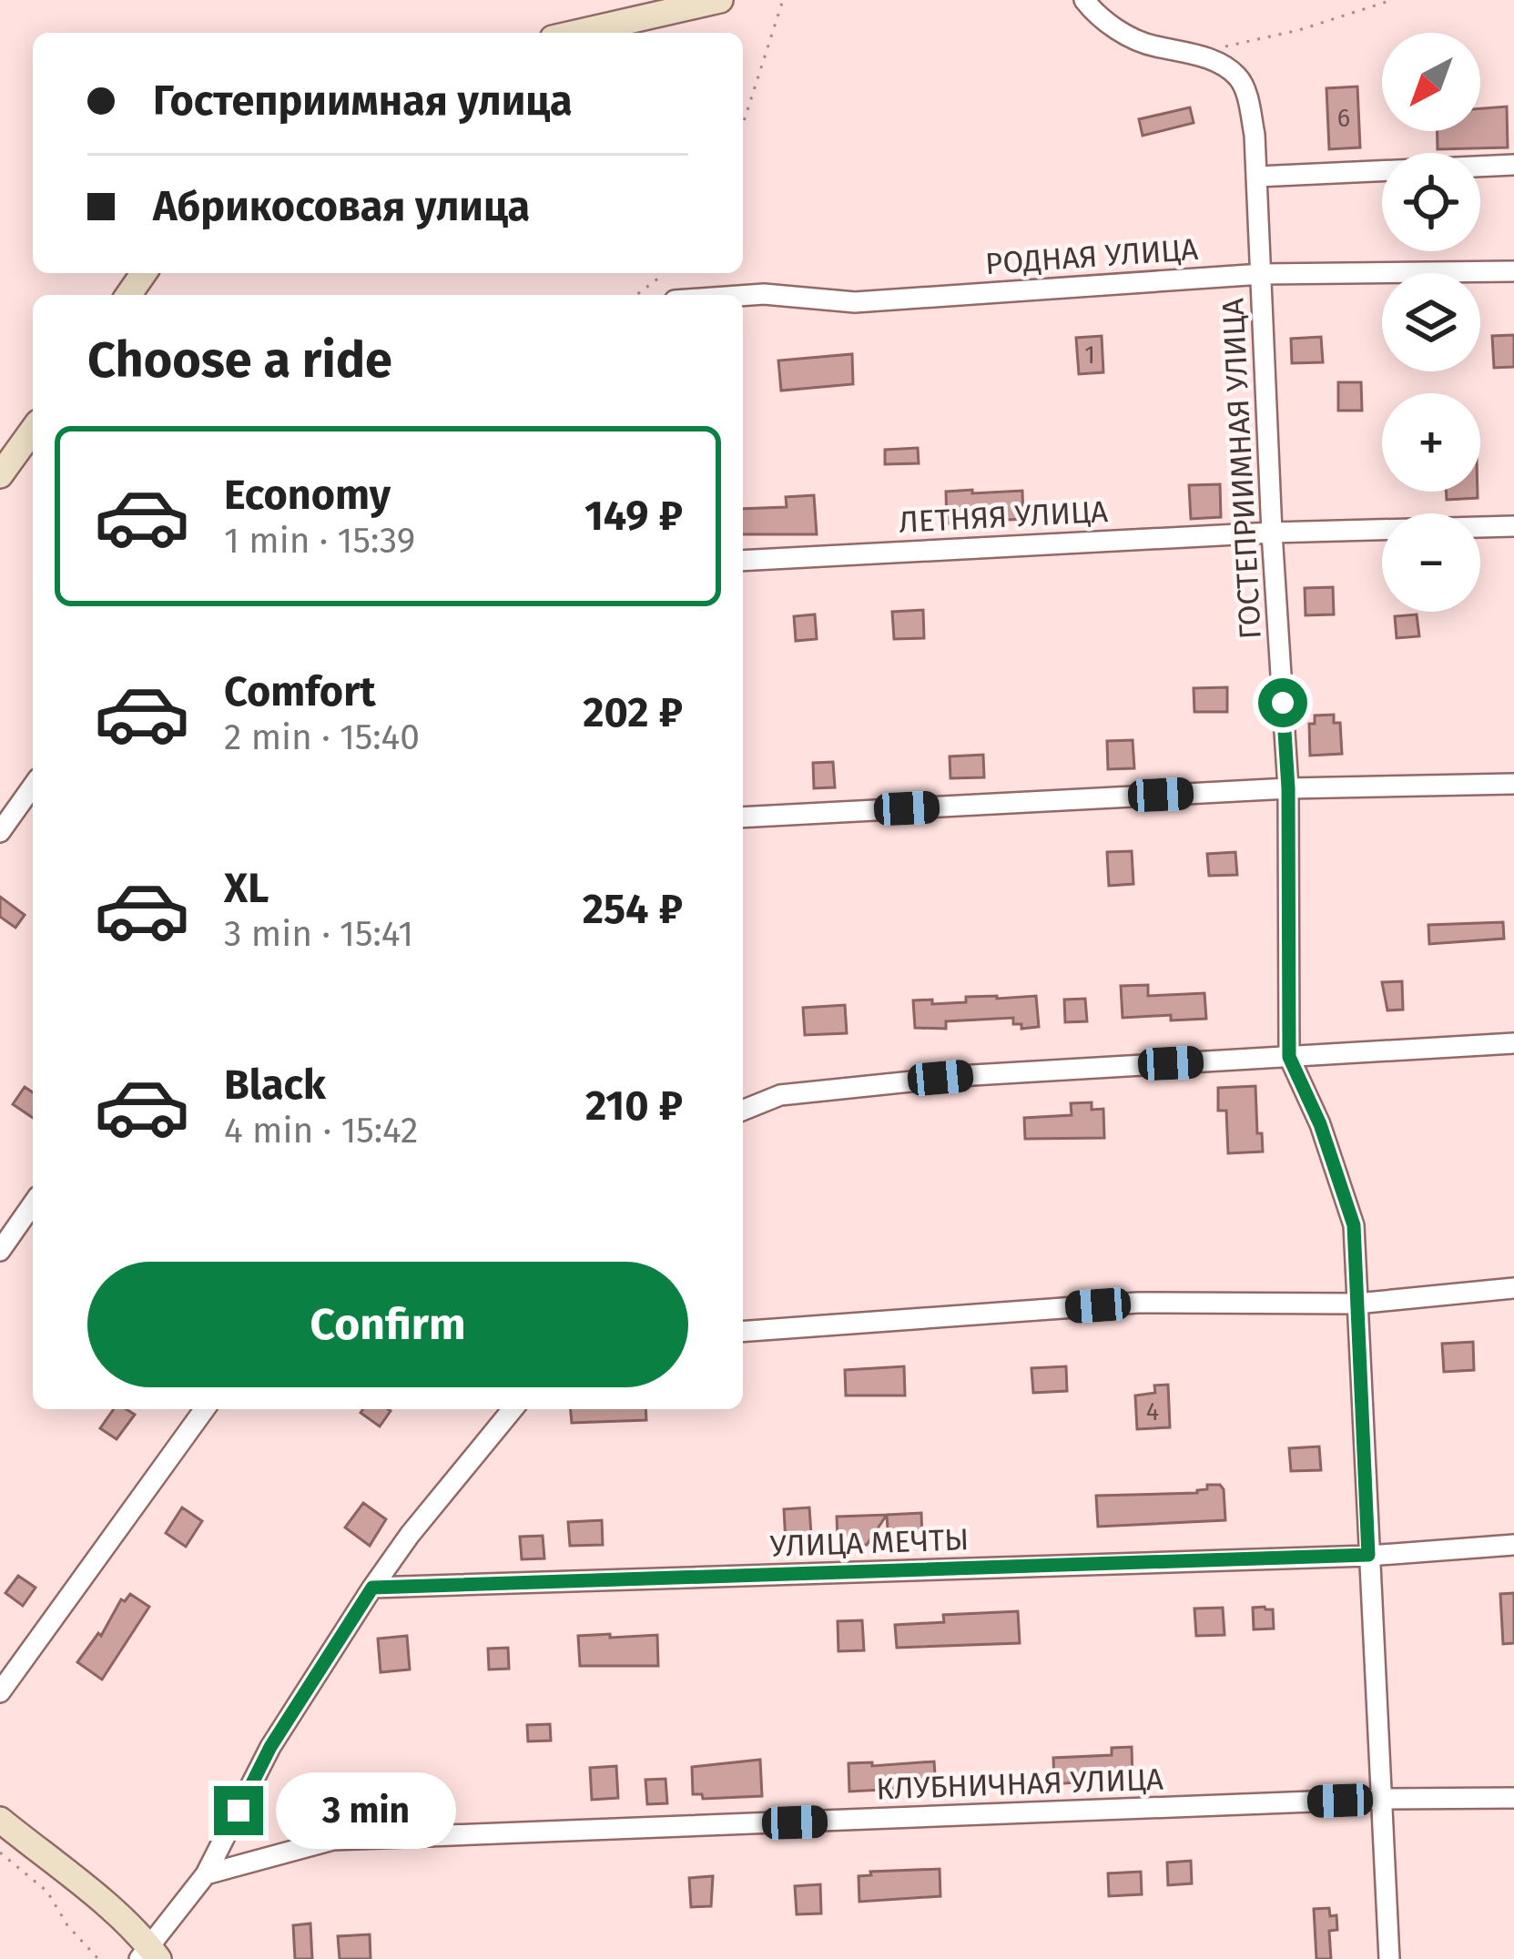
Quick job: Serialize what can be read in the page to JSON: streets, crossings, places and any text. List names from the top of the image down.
{
  "streets": {
    "street": [
      "РОДНАЯ УЛИЦА",
      "ГОСТЕПРИИМНАЯ УЛИЦА",
      "ЛЕТНЯЯ УЛИЦА",
      "УЛИЦА МЕЧТЫ",
      "КЛУБНИЧНАЯ УЛИЦА"
    ]
  },
  "crossings": [
    ["РОДНАЯ УЛИЦА", "ГОСТЕПРИИМНАЯ УЛИЦА"],
    ["ГОСТЕПРИИМНАЯ УЛИЦА", "ЛЕТНЯЯ УЛИЦА"],
    ["ГОСТЕПРИИМНАЯ УЛИЦА", "УЛИЦА МЕЧТЫ"],
    ["ГОСТЕПРИИМНАЯ УЛИЦА", "КЛУБНИЧНАЯ УЛИЦА"]
  ],
  "house_numbers": ["6", "1", "4"],
  "north": "bottom left",
  "page": {
    "map_buttons": ["+", "−"],
    "banner": ["Гостеприимная улица", "Абрикосовая улица"],
    "heading": "Choose a ride",
    "list": [
      {
        "name": "Economy",
        "note": "1 min · 15:39",
        "value": "149 ₽"
      },
      {
        "name": "Comfort",
        "note": "2 min · 15:40",
        "value": "202 ₽"
      },
      {
        "name": "XL",
        "note": "3 min · 15:41",
        "value": "254 ₽"
      },
      {
        "name": "Black",
        "note": "4 min · 15:42",
        "value": "210 ₽"
      }
    ],
    "buttons": "Confirm",
    "bubble": "3 min"
  }
}
